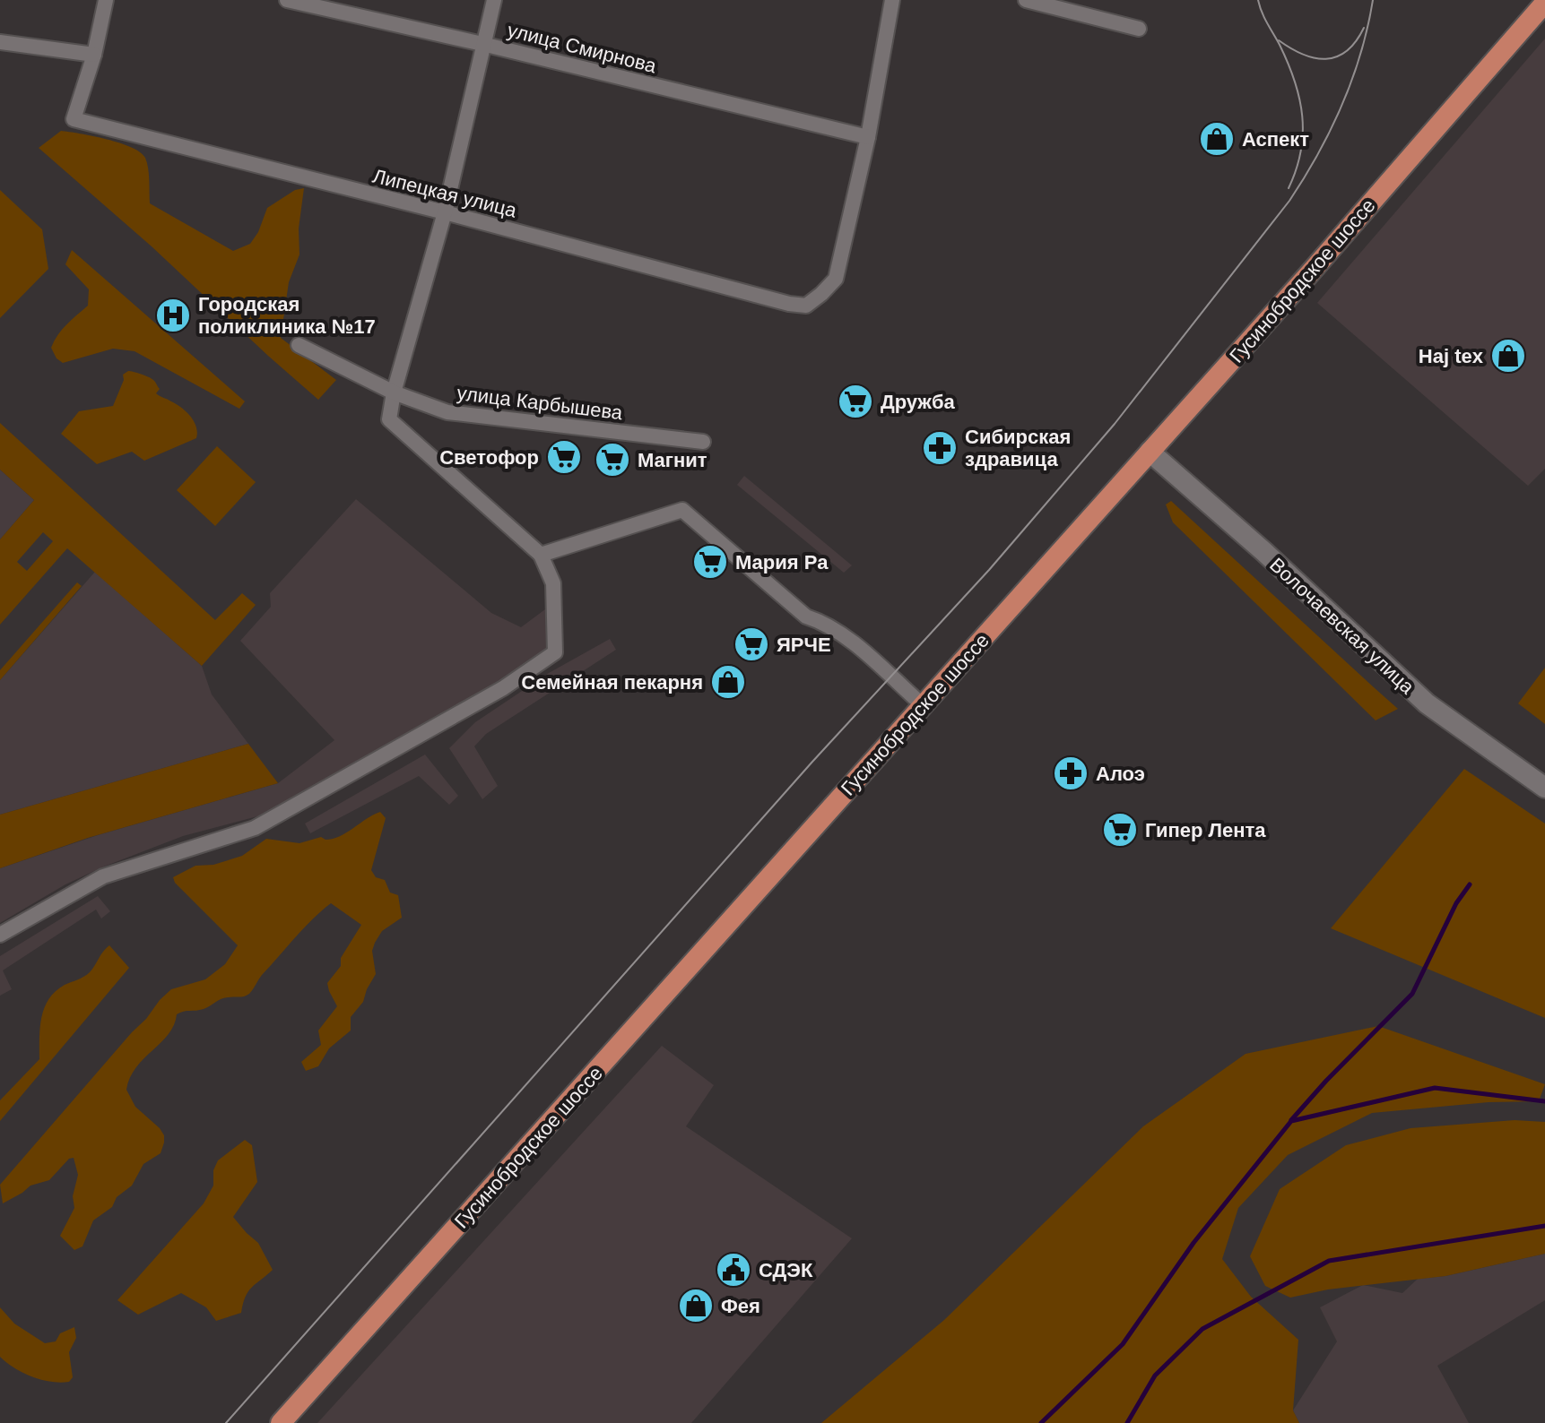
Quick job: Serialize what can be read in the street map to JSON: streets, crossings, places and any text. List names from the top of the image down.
{
  "streets": {
    "main road": ["Гусинобродское шоссе"],
    "street": [
      "улица Смирнова",
      "Липецкая улица",
      "улица Карбышева",
      "Волочаевская улица"
    ]
  },
  "crossings": [
    ["улица Смирнова", "Липецкая улица"],
    ["Гусинобродское шоссе", "Волочаевская улица"]
  ],
  "places": {
    "shop": [
      "Аспект",
      "Haj tex",
      "Семейная пекарня",
      "Фея"
    ],
    "hospital": ["Городская поликлиника №17"],
    "supermarket": [
      "Дружба",
      "Светофор",
      "Магнит",
      "Мария Ра",
      "ЯРЧЕ",
      "Гипер Лента"
    ],
    "pharmacy": ["Сибирская здравица", "Алоэ"],
    "public building": ["СДЭК"]
  }
}
